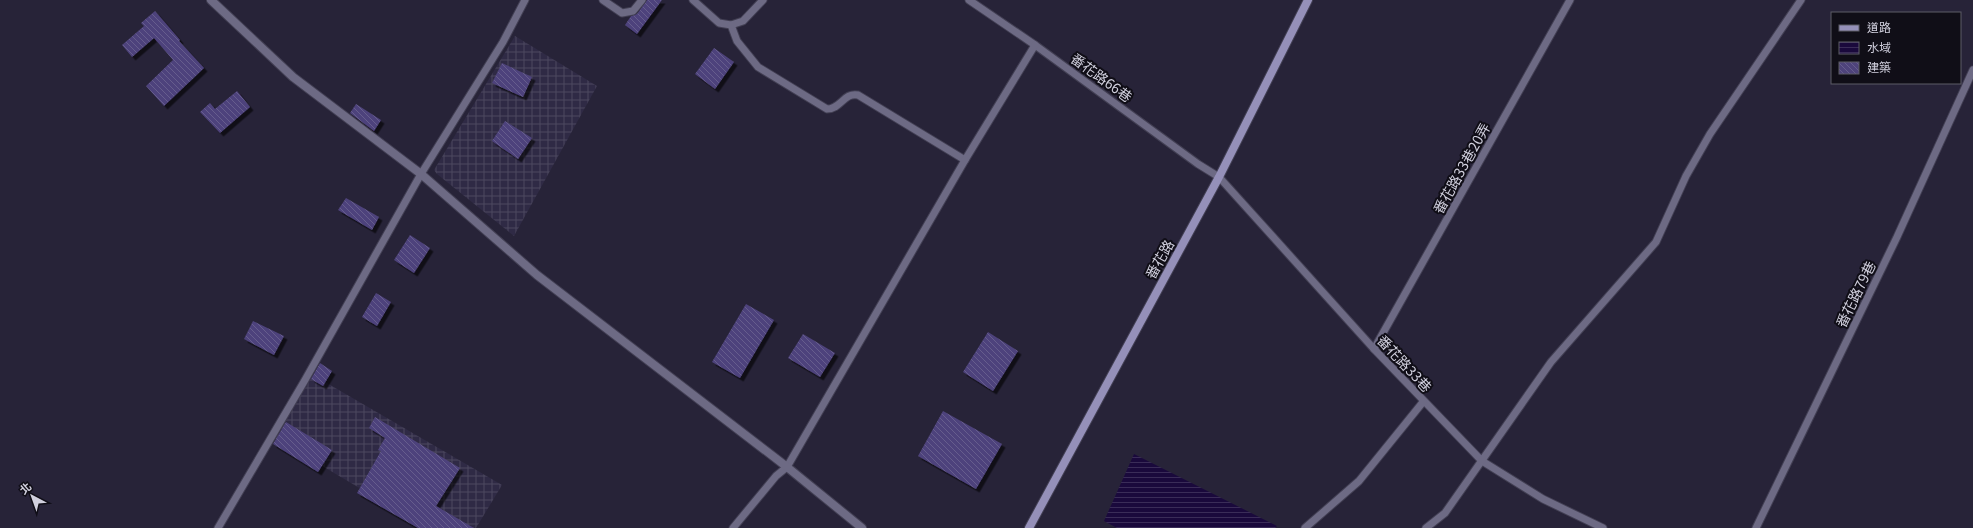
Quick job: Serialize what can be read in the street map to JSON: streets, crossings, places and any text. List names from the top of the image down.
{
  "streets": {
    "main road": ["番花路"],
    "lane": [
      "番花路66巷",
      "番花路33巷20弄",
      "番花路79巷",
      "番花路33巷"
    ]
  },
  "crossings": [
    ["番花路66巷", "番花路"],
    ["番花路66巷", "番花路33巷"],
    ["番花路33巷20弄", "番花路33巷"],
    ["番花路", "番花路33巷"]
  ],
  "legend": ["道路", "水域", "建築"],
  "north": "top left"
}
